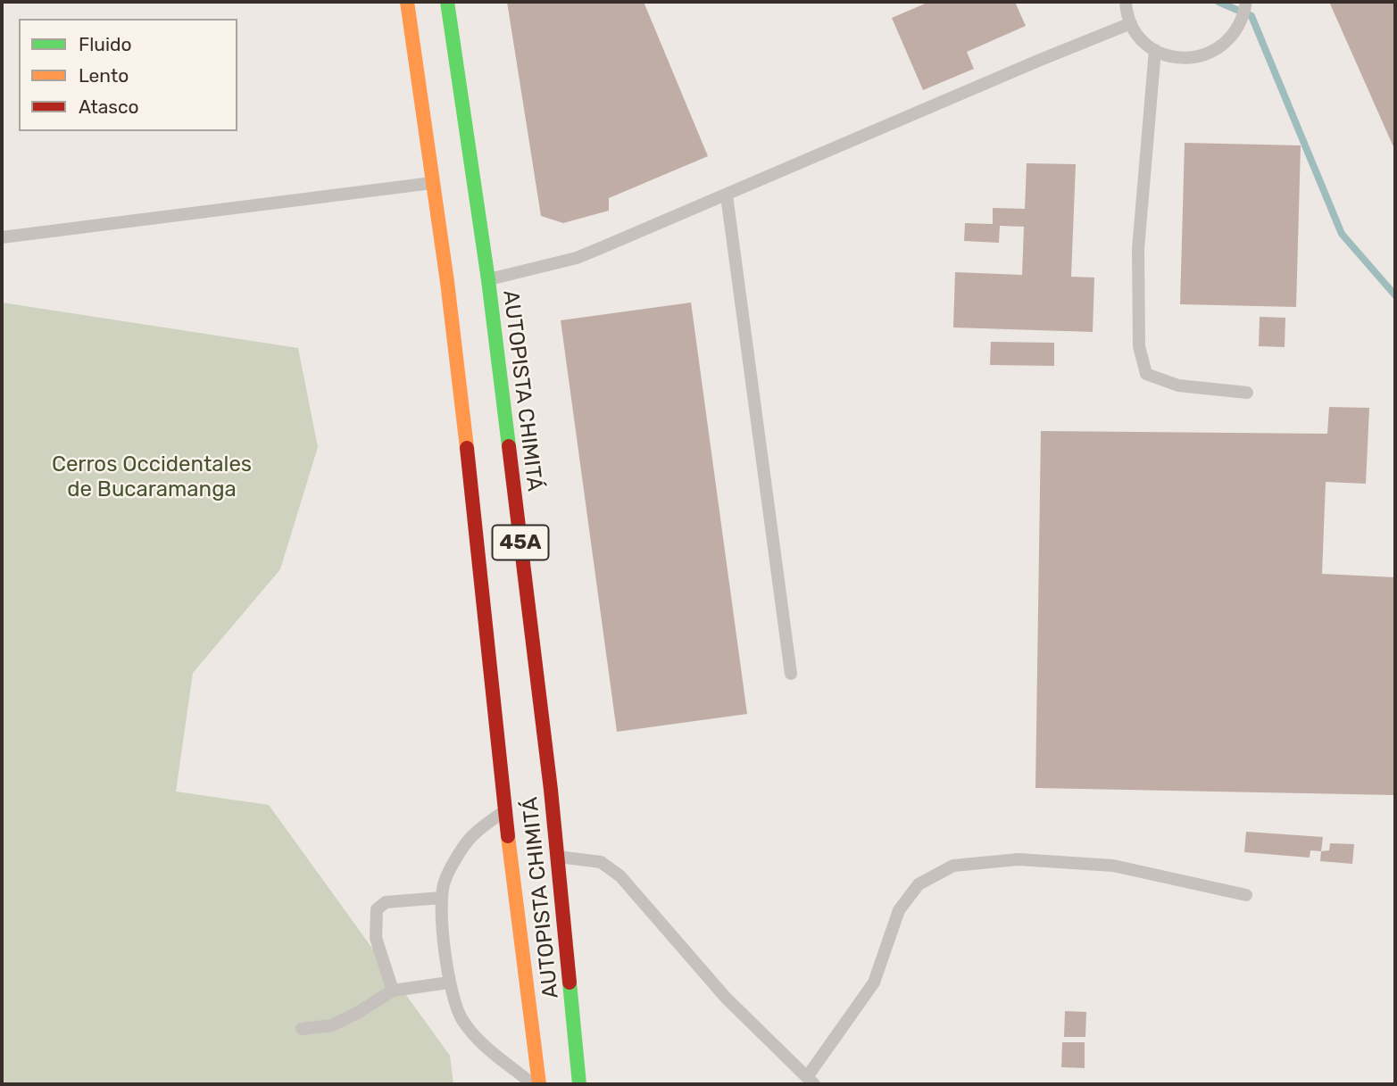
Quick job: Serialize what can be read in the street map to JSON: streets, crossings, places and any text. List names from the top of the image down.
{
  "streets": {
    "highway": ["AUTOPISTA CHIMITÁ", "45A"]
  },
  "parks": ["Cerros Occidentales de Bucaramanga"],
  "legend": ["Fluido", "Lento", "Atasco"]
}
